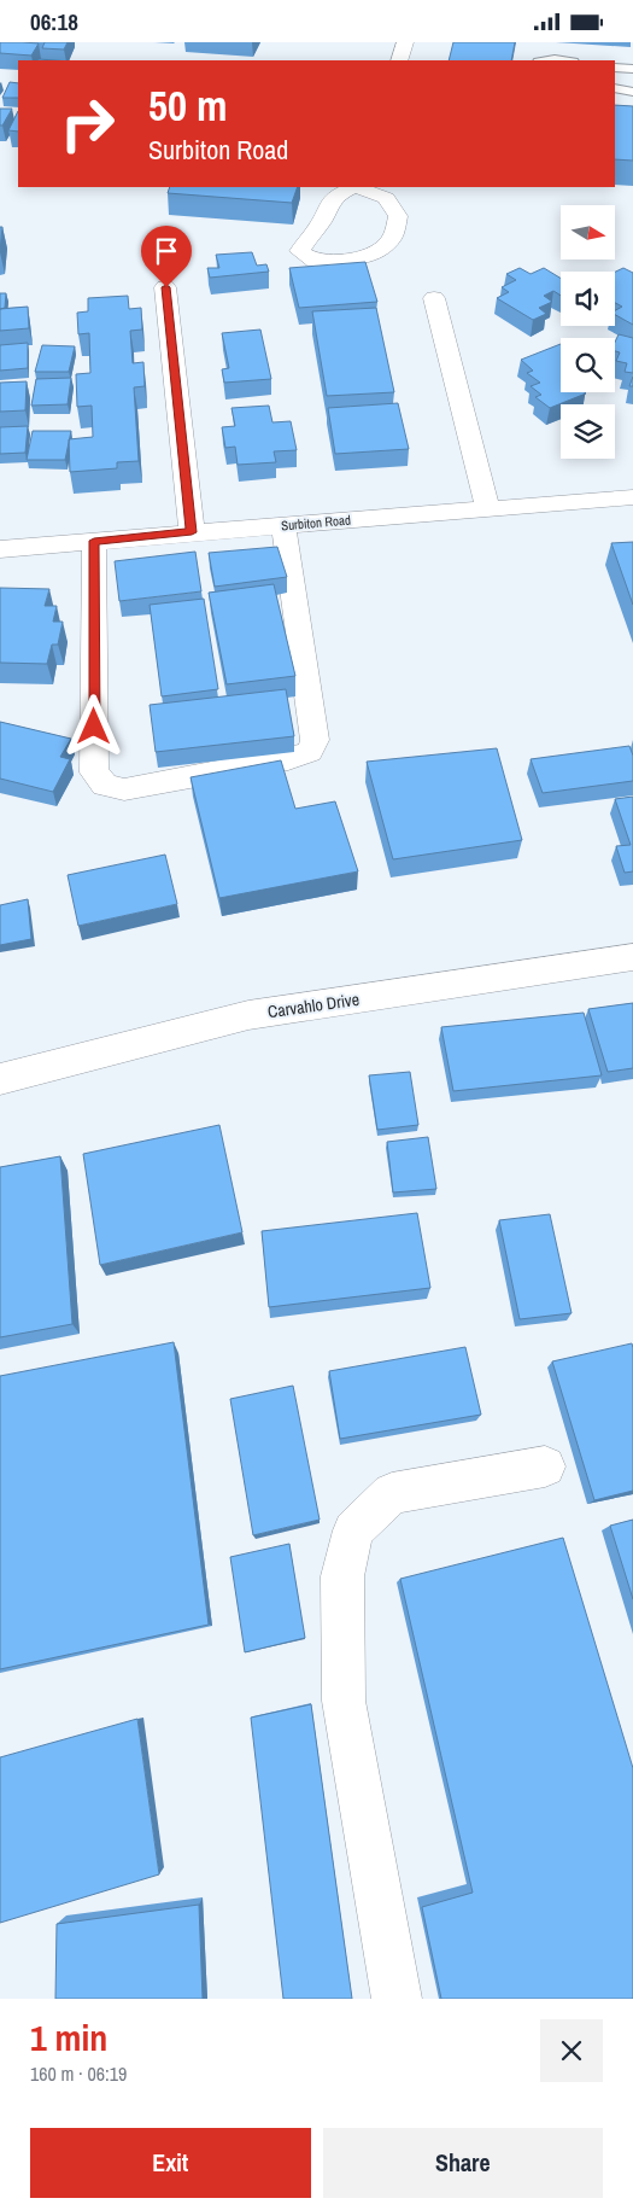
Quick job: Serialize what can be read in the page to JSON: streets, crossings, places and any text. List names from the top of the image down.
{
  "streets": {
    "street": ["Surbiton Road", "Carvahlo Drive"]
  },
  "north": "right",
  "page": {
    "status": "06:18",
    "turn": ["50 m", "Surbiton Road"],
    "heading": ["1 min", "160 m · 06:19"],
    "buttons": ["Exit", "Share"]
  }
}
